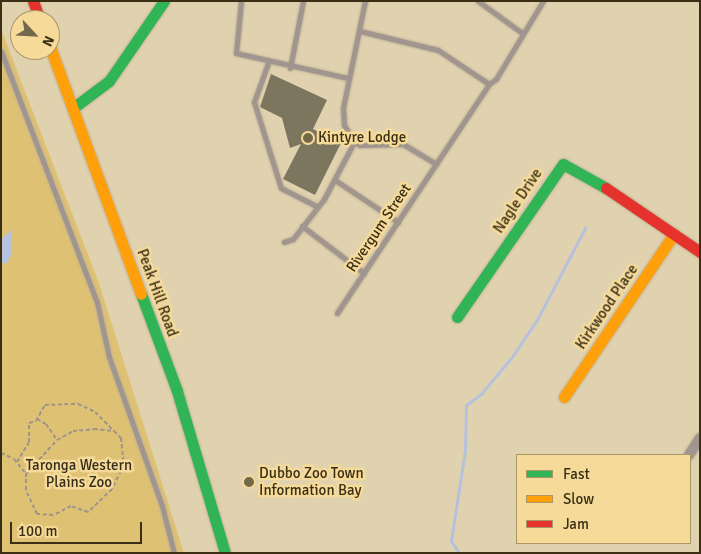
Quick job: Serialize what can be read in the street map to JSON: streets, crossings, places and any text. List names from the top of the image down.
{
  "streets": {
    "main road": ["Nagle Drive", "Peak Hill Road", "Kirkwood Place"],
    "lane": ["Rivergum Street"]
  },
  "crossings": [
    ["Nagle Drive", "Kirkwood Place"]
  ],
  "parks": ["Taronga Western Plains Zoo"],
  "places": ["Kintyre Lodge", "Dubbo Zoo Town Information Bay"],
  "legend": ["Fast", "Slow", "Jam"],
  "scale_bar": "100 m",
  "north": "bottom right"
}
